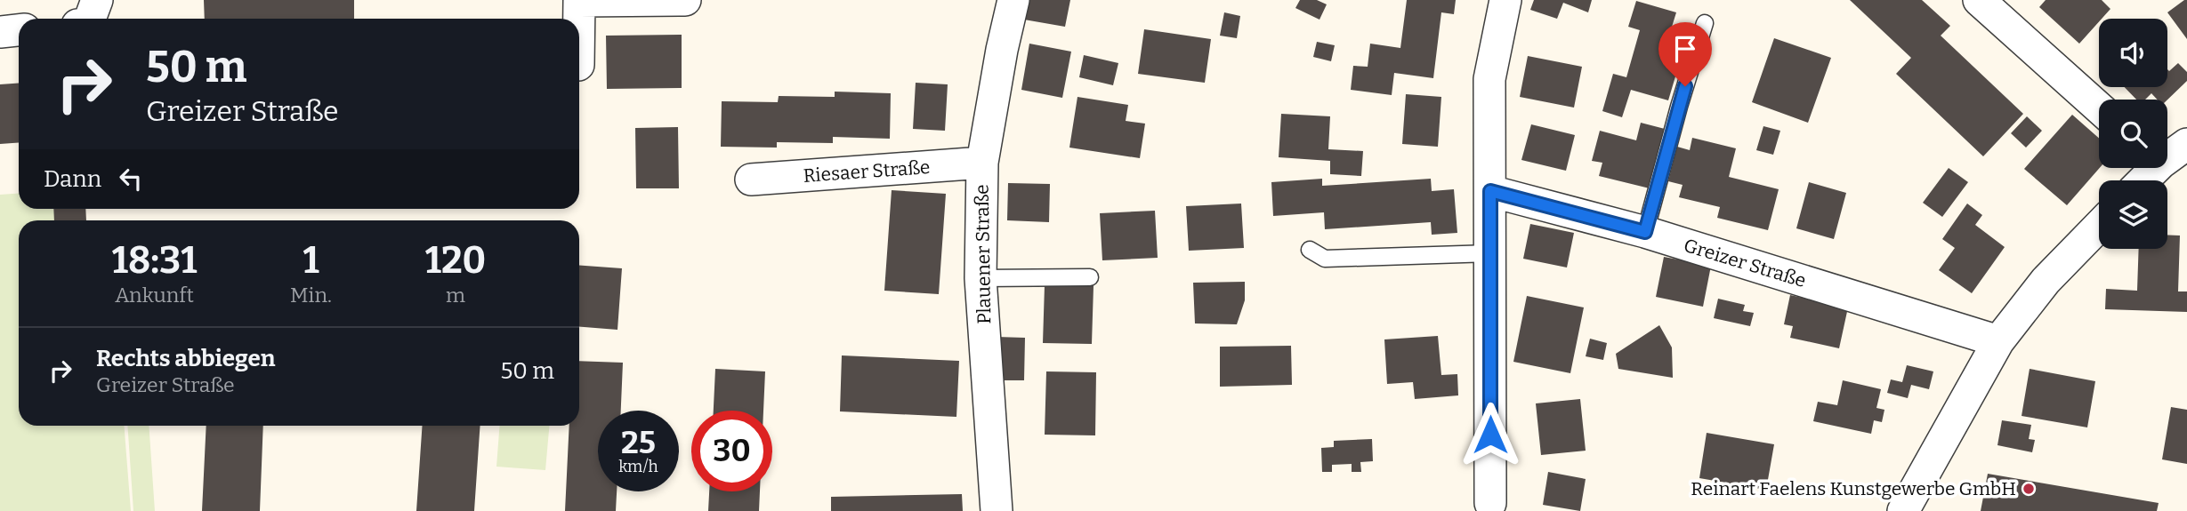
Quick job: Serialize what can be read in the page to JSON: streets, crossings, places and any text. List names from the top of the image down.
{
  "streets": {
    "street": ["Riesaer Straße", "Plauener Straße", "Greizer Straße"]
  },
  "crossings": [
    ["Riesaer Straße", "Plauener Straße"]
  ],
  "places": ["Reinart Faelens Kunstgewerbe GmbH"],
  "page": {
    "turn": ["50 m", "Greizer Straße"],
    "then": "Dann",
    "eta": [
      "18:31",
      "Ankunft",
      "1",
      "Min.",
      "120",
      "m"
    ],
    "list": [
      {
        "name": "Rechts abbiegen",
        "note": "Greizer Straße",
        "value": "50 m"
      }
    ],
    "speed": "25 km/h",
    "limit": "30"
  }
}
